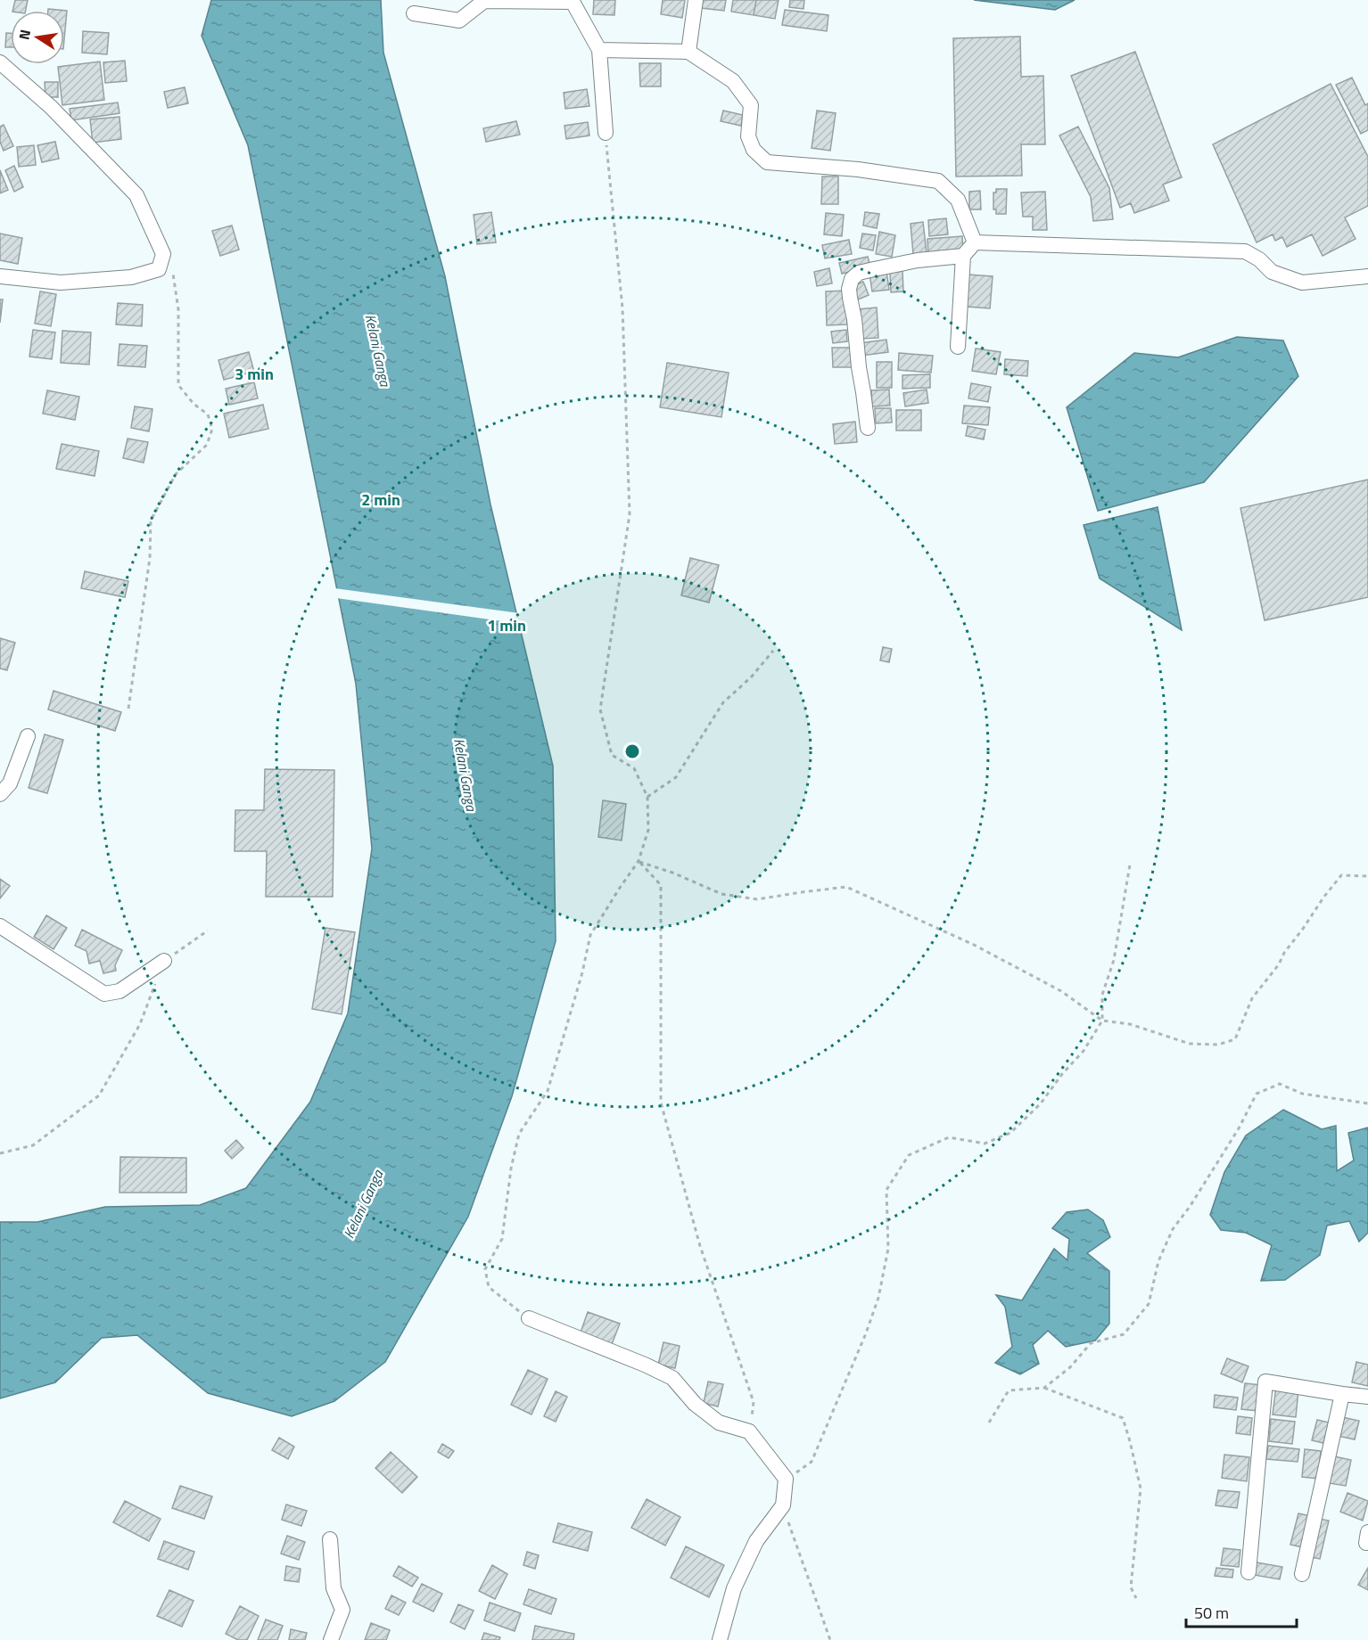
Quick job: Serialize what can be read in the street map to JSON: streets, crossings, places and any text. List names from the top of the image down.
{
  "water": ["Kelani Ganga"],
  "scale_bar": "50 m",
  "north": "left",
  "rings": ["3 min", "2 min", "1 min"]
}
